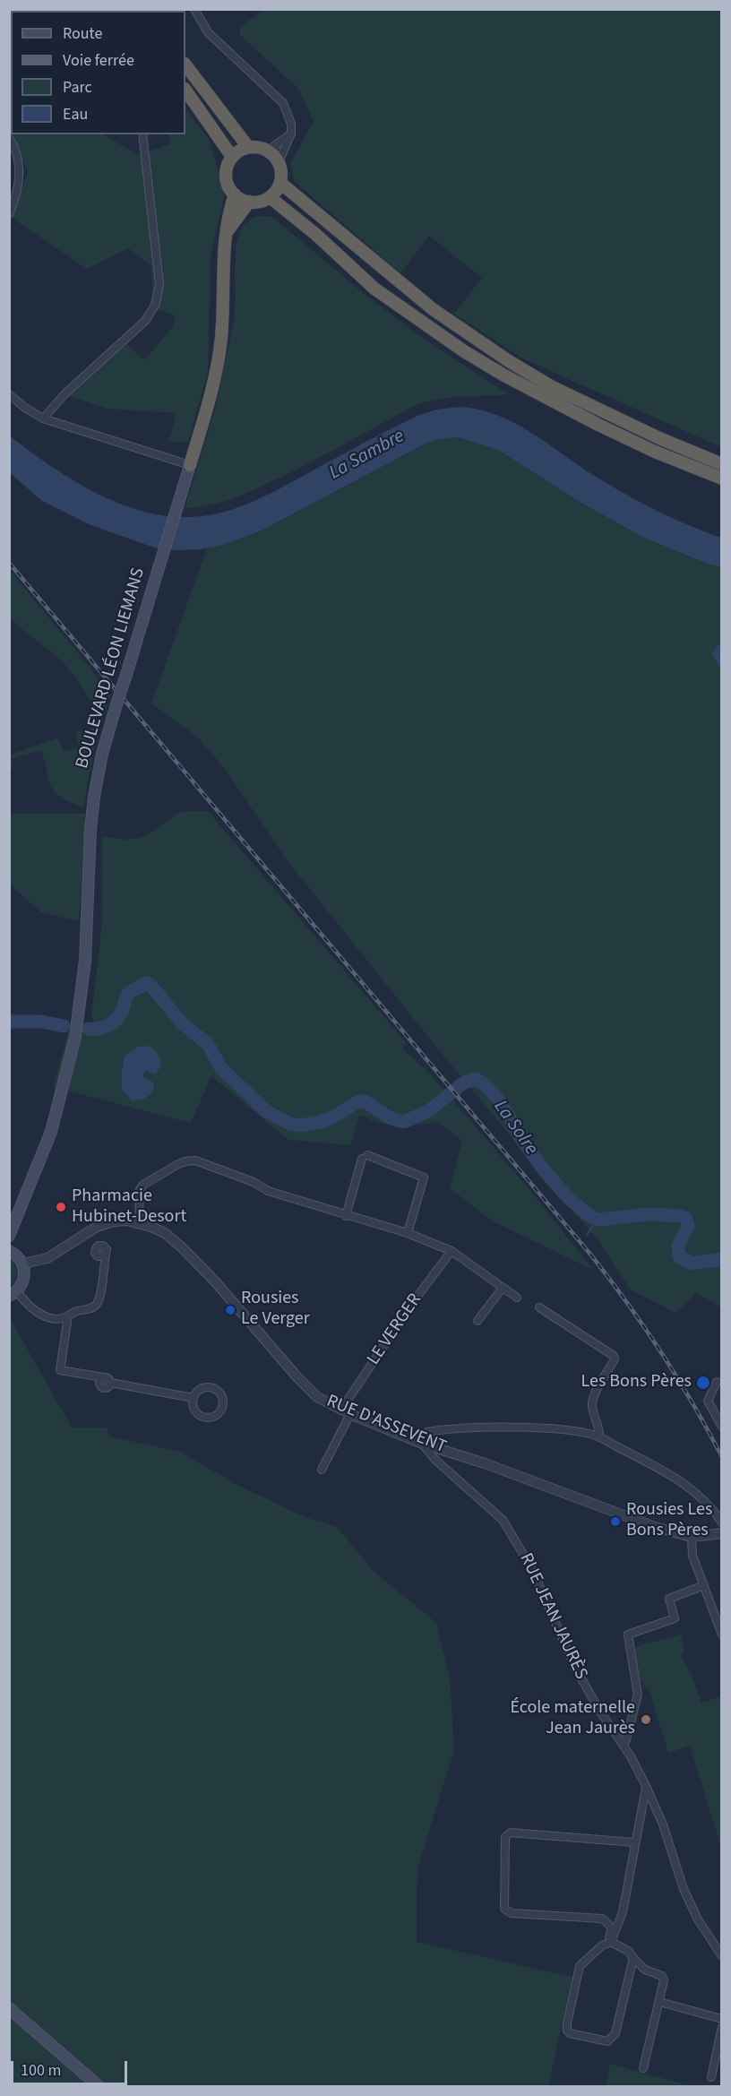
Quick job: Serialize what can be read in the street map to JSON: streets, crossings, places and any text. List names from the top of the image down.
{
  "streets": {
    "highway": ["BOULEVARD LÉON LIEMANS"],
    "street": ["LE VERGER", "RUE D'ASSEVENT", "RUE JEAN JAURÈS"]
  },
  "crossings": [
    ["LE VERGER", "RUE D'ASSEVENT"],
    ["RUE D'ASSEVENT", "RUE JEAN JAURÈS"]
  ],
  "water": ["La Sambre", "La Solre"],
  "places": [
    "Pharmacie Hubinet-Desort",
    "Rousies Le Verger",
    "Les Bons Pères",
    "Rousies Les Bons Pères",
    "École maternelle Jean Jaurès"
  ],
  "legend": [
    "Route",
    "Voie ferrée",
    "Parc",
    "Eau"
  ],
  "scale_bar": "100 m"
}
